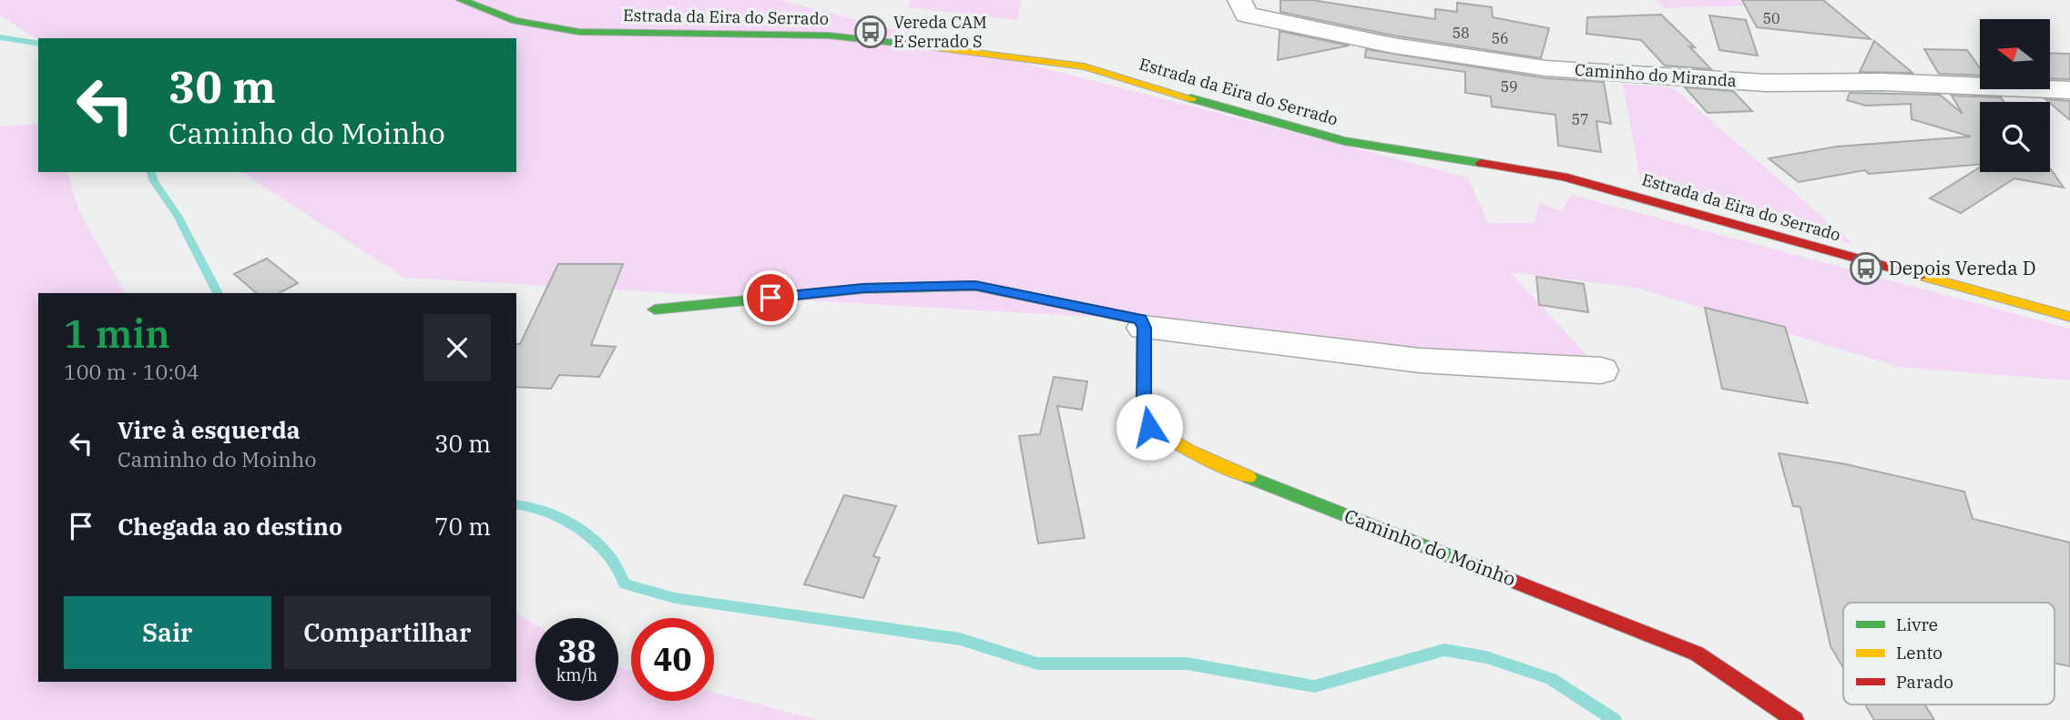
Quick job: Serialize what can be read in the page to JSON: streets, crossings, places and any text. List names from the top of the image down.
{
  "streets": {
    "main road": ["Estrada da Eira do Serrado", "Caminho do Moinho"],
    "street": ["Caminho do Miranda"]
  },
  "places": {
    "bus stop": ["Vereda CAM E Serrado S", "Depois Vereda D"]
  },
  "house_numbers": [
    "50",
    "58",
    "56",
    "59",
    "57"
  ],
  "legend": ["Livre", "Lento", "Parado"],
  "north": "left",
  "page": {
    "turn": ["30 m", "Caminho do Moinho"],
    "heading": ["1 min", "100 m · 10:04"],
    "list": [
      {
        "name": "Vire à esquerda",
        "note": "Caminho do Moinho",
        "value": "30 m"
      },
      {
        "name": "Chegada ao destino",
        "value": "70 m"
      }
    ],
    "buttons": ["Sair", "Compartilhar"],
    "speed": "38 km/h",
    "limit": "40"
  }
}
